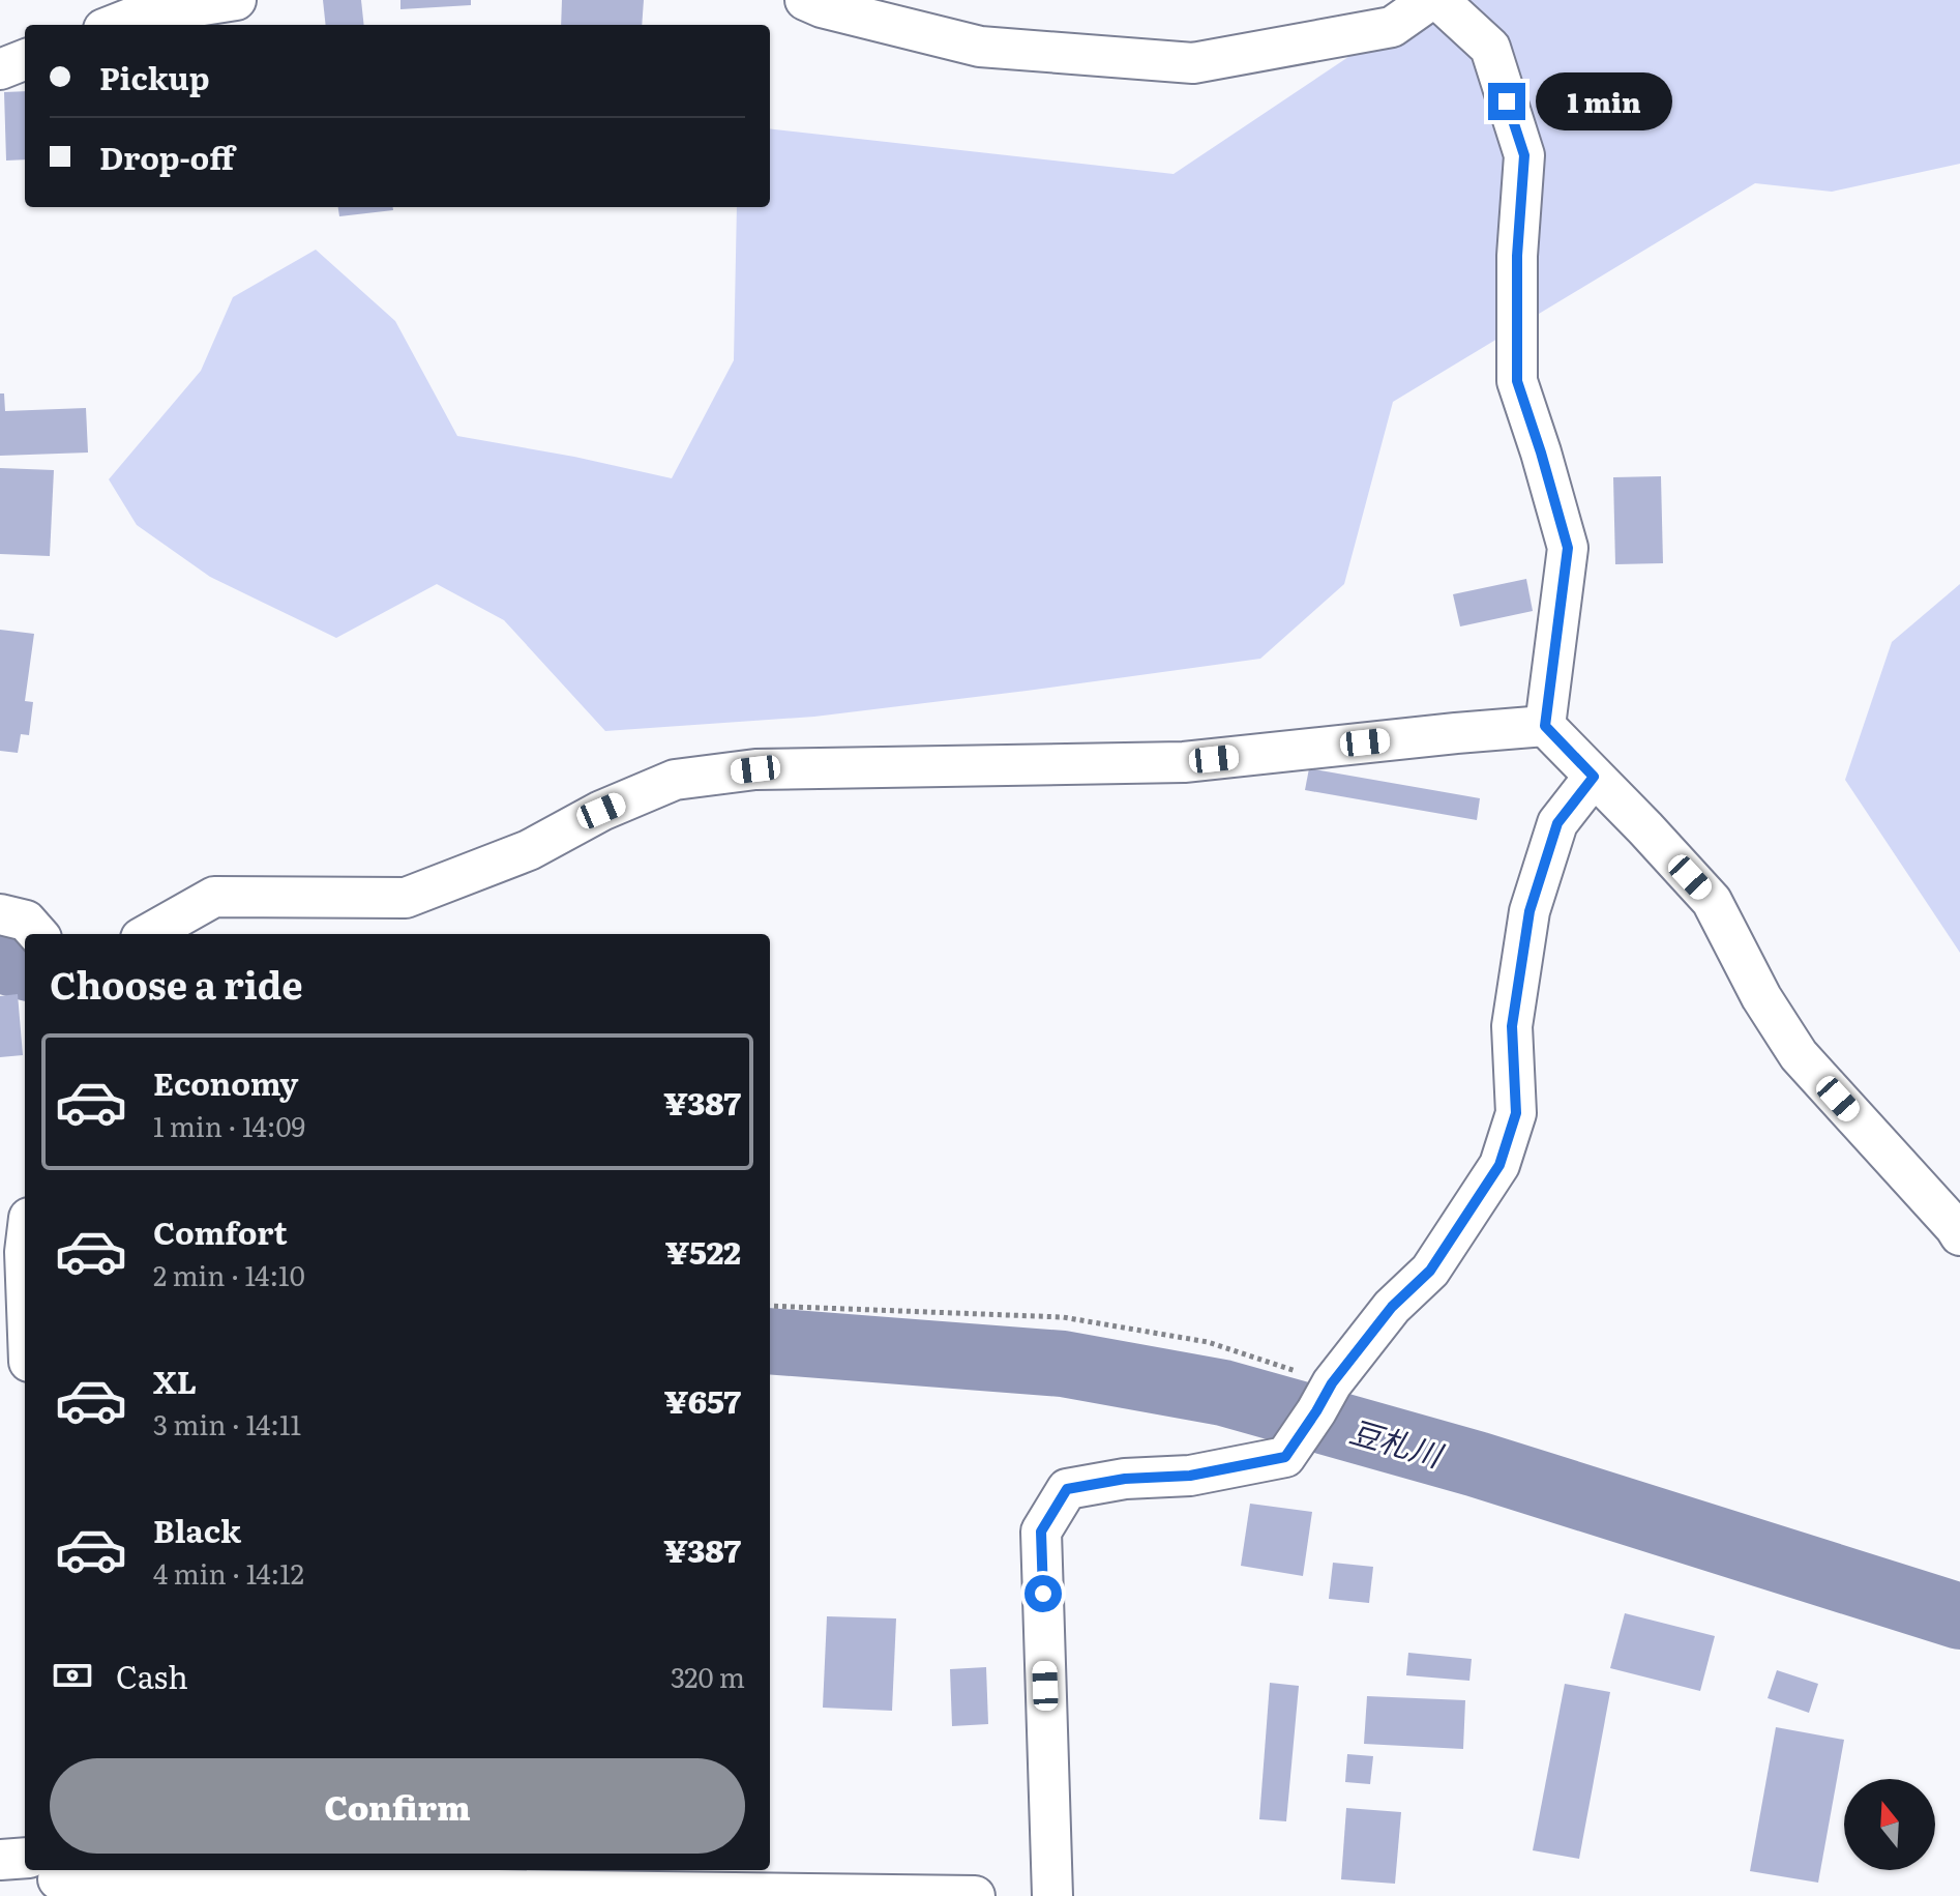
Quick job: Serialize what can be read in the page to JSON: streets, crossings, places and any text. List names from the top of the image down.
{
  "water": ["豆札川"],
  "north": "top",
  "page": {
    "banner": ["Pickup", "Drop-off"],
    "bubble": "1 min",
    "heading": "Choose a ride",
    "list": [
      {
        "name": "Economy",
        "note": "1 min · 14:09",
        "value": "¥387"
      },
      {
        "name": "Comfort",
        "note": "2 min · 14:10",
        "value": "¥522"
      },
      {
        "name": "XL",
        "note": "3 min · 14:11",
        "value": "¥657"
      },
      {
        "name": "Black",
        "note": "4 min · 14:12",
        "value": "¥387"
      }
    ],
    "pay": ["Cash", "320 m"],
    "buttons": "Confirm"
  }
}
